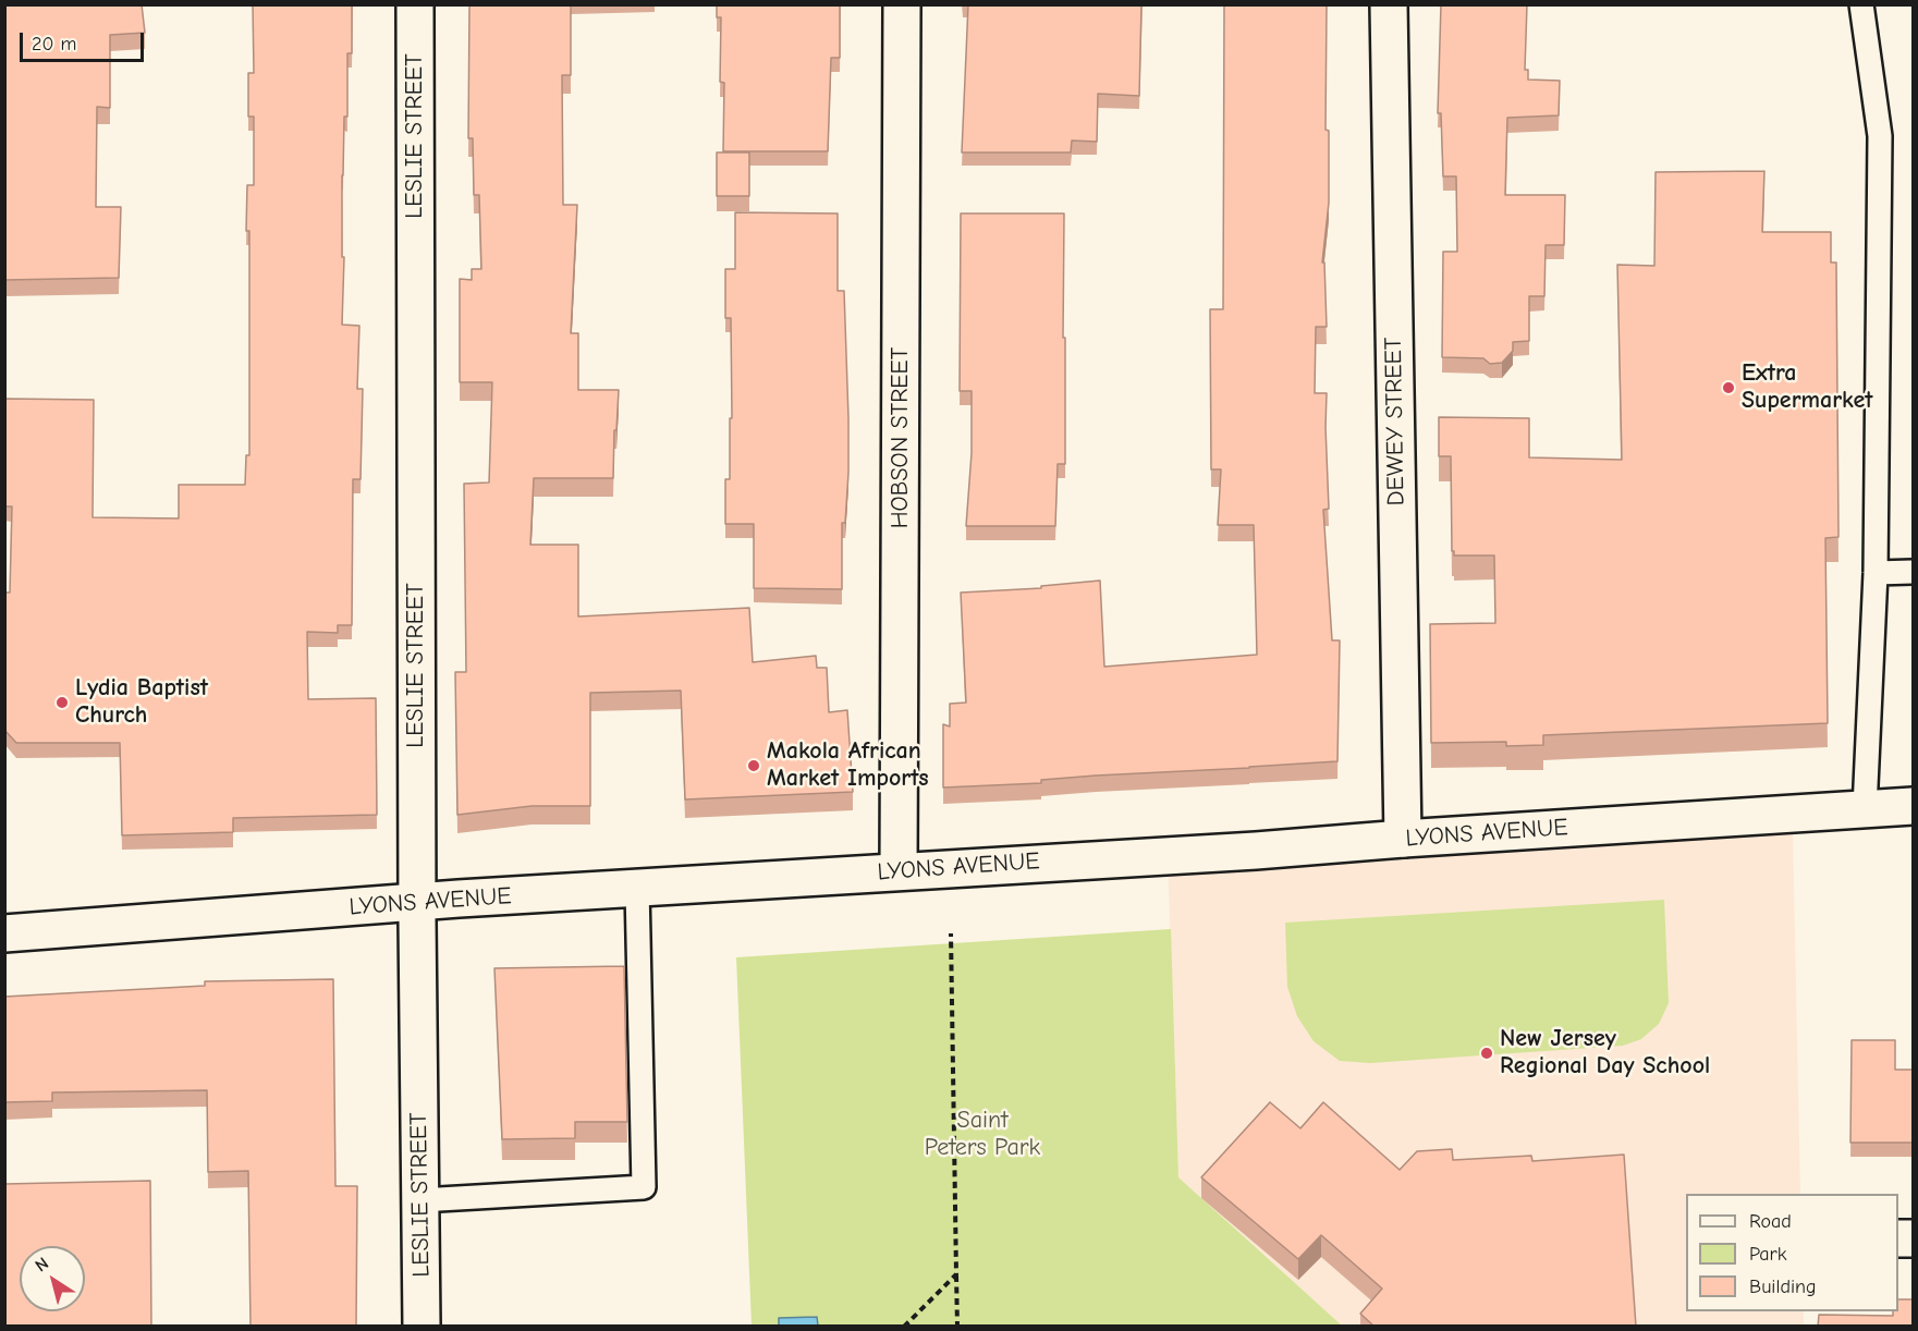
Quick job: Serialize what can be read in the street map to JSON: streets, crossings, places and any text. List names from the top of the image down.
{
  "streets": {
    "street": [
      "LESLIE STREET",
      "DEWEY STREET",
      "HOBSON STREET",
      "LYONS AVENUE"
    ]
  },
  "crossings": [
    ["LESLIE STREET", "LYONS AVENUE"],
    ["DEWEY STREET", "LYONS AVENUE"],
    ["HOBSON STREET", "LYONS AVENUE"]
  ],
  "parks": ["Saint Peters Park"],
  "places": [
    "Extra Supermarket",
    "Lydia Baptist Church",
    "Makola African Market Imports",
    "New Jersey Regional Day School"
  ],
  "legend": ["Road", "Park", "Building"],
  "scale_bar": "20 m",
  "north": "top left"
}
